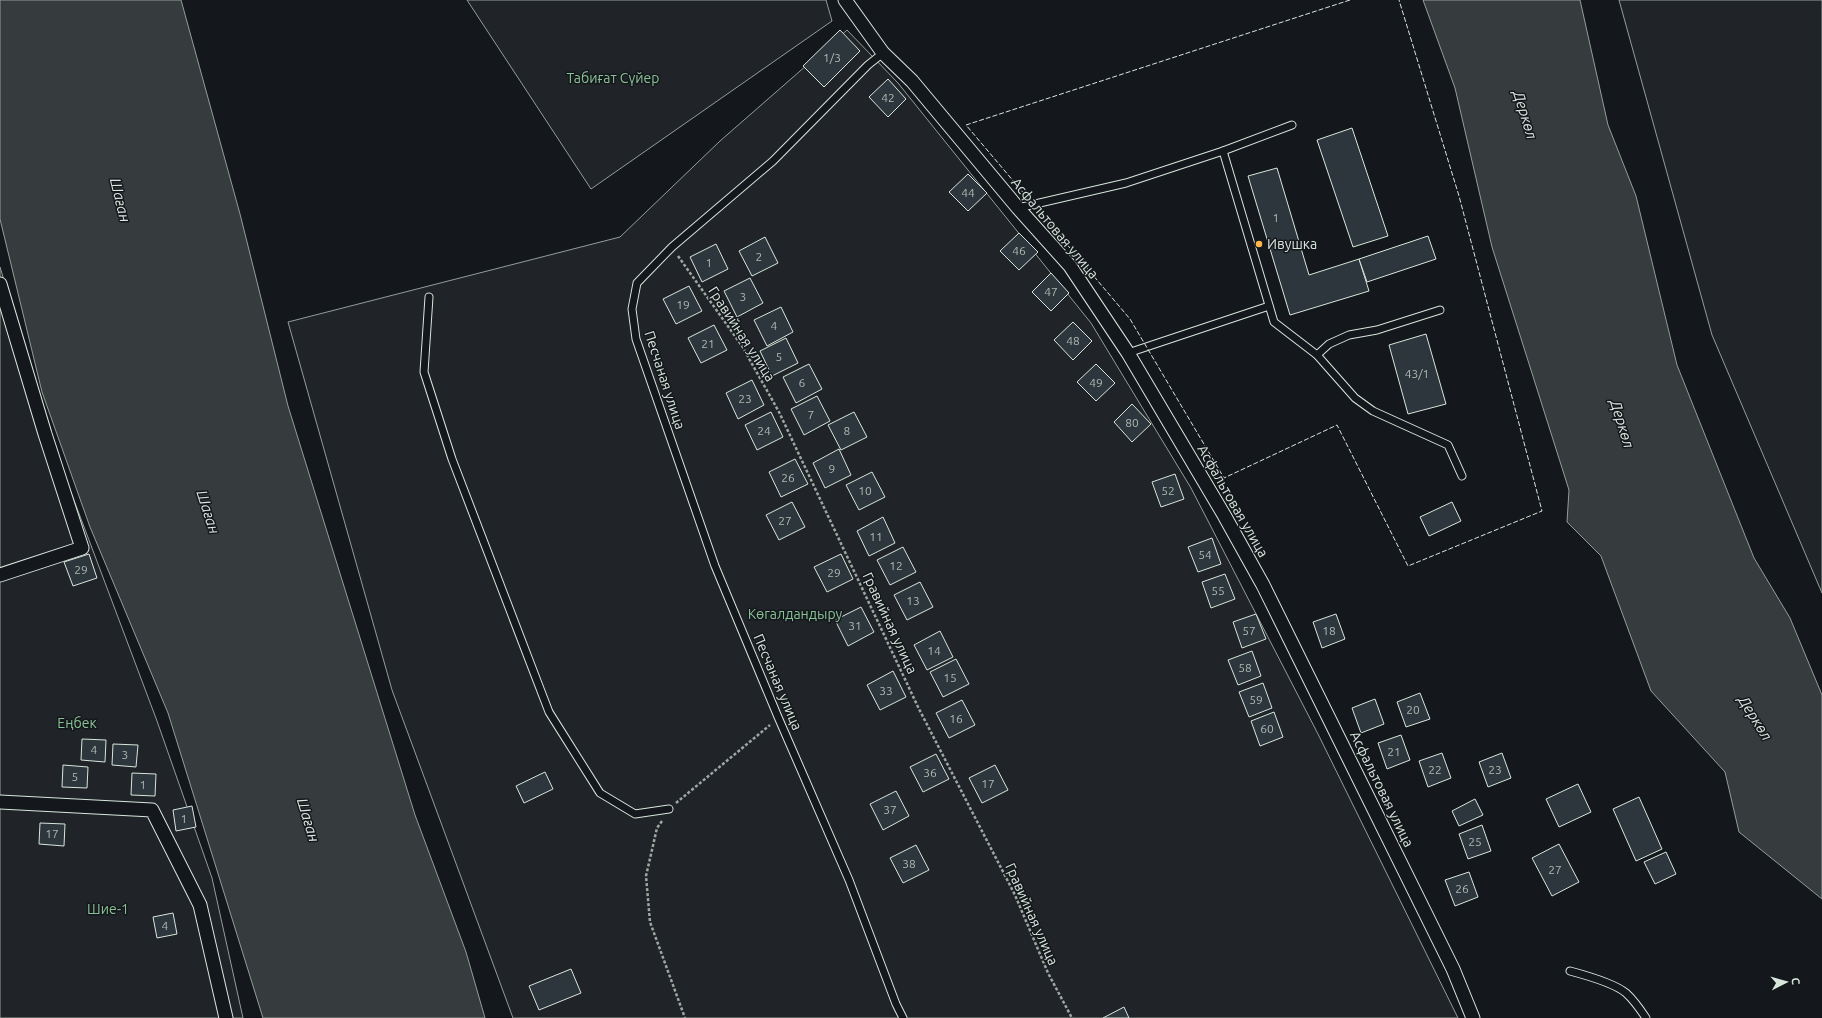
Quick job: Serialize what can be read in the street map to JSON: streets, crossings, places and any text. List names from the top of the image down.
{
  "streets": {
    "street": ["Асфальтовая улица"],
    "lane": ["Песчаная улица"],
    "path": ["Гравийная улица"]
  },
  "crossings": [
    ["Асфальтовая улица", "Песчаная улица"],
    ["Гравийная улица", "Песчаная улица"]
  ],
  "water": ["Деркөл", "Шаған"],
  "parks": [
    "Табиғат Сүйер",
    "Көгалдандыру",
    "Еңбек",
    "Шие-1"
  ],
  "places": ["Ивушка"],
  "house_numbers": [
    "1/3",
    "42",
    "44",
    "1",
    "46",
    "2",
    "1",
    "47",
    "3",
    "19",
    "4",
    "48",
    "21",
    "5",
    "43/1",
    "6",
    "49",
    "23",
    "7",
    "80",
    "24",
    "8",
    "9",
    "26",
    "10",
    "52",
    "27",
    "11",
    "54",
    "12",
    "29",
    "29",
    "55",
    "13",
    "31",
    "57",
    "18",
    "14",
    "58",
    "15",
    "33",
    "59",
    "20",
    "16",
    "60",
    "4",
    "21",
    "3",
    "22",
    "23",
    "36",
    "5",
    "17",
    "1",
    "37",
    "1",
    "17",
    "25",
    "38",
    "27",
    "26",
    "4"
  ],
  "north": "right"
}
